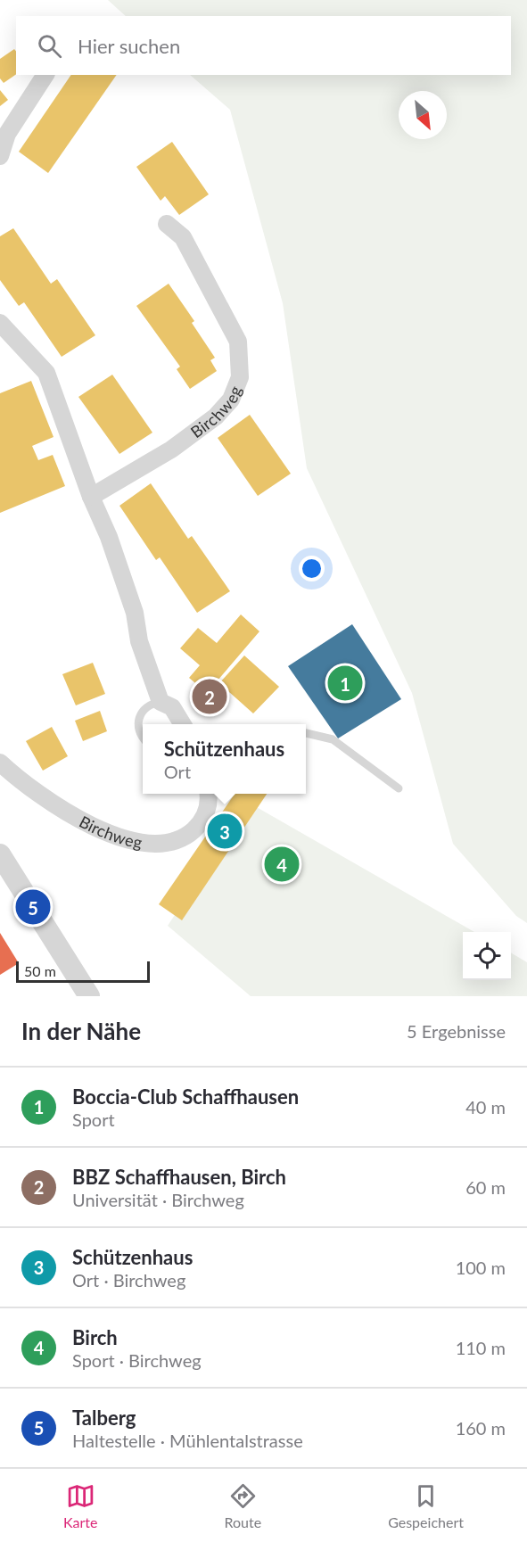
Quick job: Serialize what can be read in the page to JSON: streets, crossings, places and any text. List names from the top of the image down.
{
  "streets": {
    "street": ["Birchweg"]
  },
  "scale_bar": "50 m",
  "north": "bottom right",
  "page": {
    "search": "Hier suchen",
    "pins": [
      "1",
      "2",
      "3",
      "4",
      "5"
    ],
    "popup": ["Schützenhaus", "Ort"],
    "scale": "50 m",
    "heading": ["In der Nähe", "5 Ergebnisse"],
    "list": [
      {
        "mark": "1",
        "name": "Boccia-Club Schaffhausen",
        "note": "Sport",
        "value": "40 m"
      },
      {
        "mark": "2",
        "name": "BBZ Schaffhausen, Birch",
        "note": "Universität · Birchweg",
        "value": "60 m"
      },
      {
        "mark": "3",
        "name": "Schützenhaus",
        "note": "Ort · Birchweg",
        "value": "100 m"
      },
      {
        "mark": "4",
        "name": "Birch",
        "note": "Sport · Birchweg",
        "value": "110 m"
      },
      {
        "mark": "5",
        "name": "Talberg",
        "note": "Haltestelle · Mühlentalstrasse",
        "value": "160 m"
      }
    ],
    "nav": ["Karte", "Route", "Gespeichert"]
  }
}
